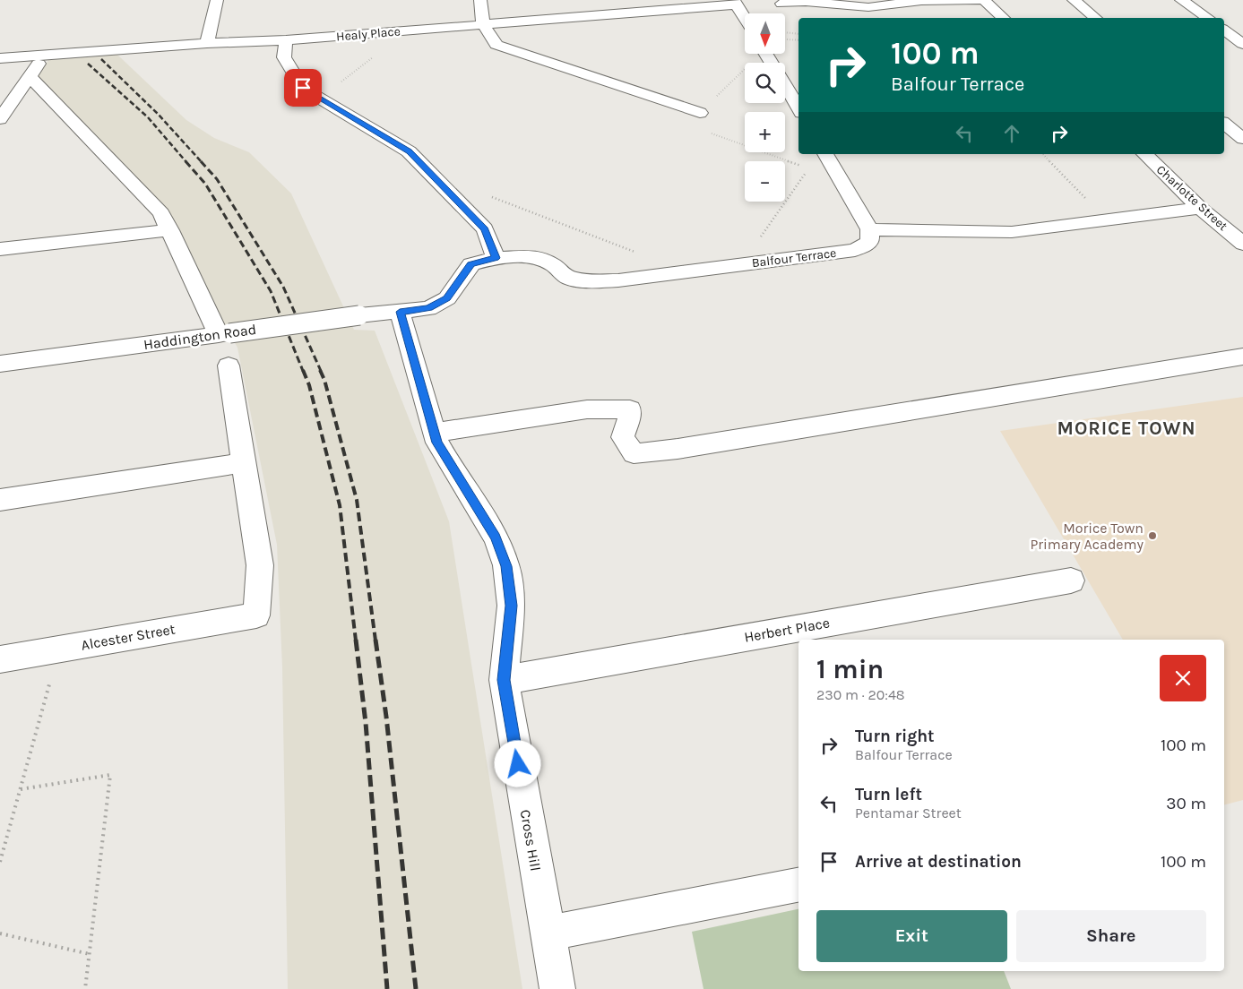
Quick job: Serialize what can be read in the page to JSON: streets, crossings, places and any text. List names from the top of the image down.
{
  "streets": {
    "street": [
      "Healy Place",
      "Charlotte Street",
      "Balfour Terrace",
      "Haddington Road",
      "Herbert Place",
      "Alcester Street",
      "Cross Hill"
    ]
  },
  "crossings": [
    ["Balfour Terrace", "Haddington Road"],
    ["Balfour Terrace", "Cross Hill"],
    ["Haddington Road", "Cross Hill"],
    ["Herbert Place", "Cross Hill"]
  ],
  "districts": ["MORICE TOWN"],
  "places": ["Morice Town Primary Academy"],
  "north": "bottom",
  "page": {
    "map_buttons": ["+", "−"],
    "turn": ["100 m", "Balfour Terrace"],
    "heading": ["1 min", "230 m · 20:48"],
    "list": [
      {
        "name": "Turn right",
        "note": "Balfour Terrace",
        "value": "100 m"
      },
      {
        "name": "Turn left",
        "note": "Pentamar Street",
        "value": "30 m"
      },
      {
        "name": "Arrive at destination",
        "value": "100 m"
      }
    ],
    "buttons": ["Exit", "Share"]
  }
}
